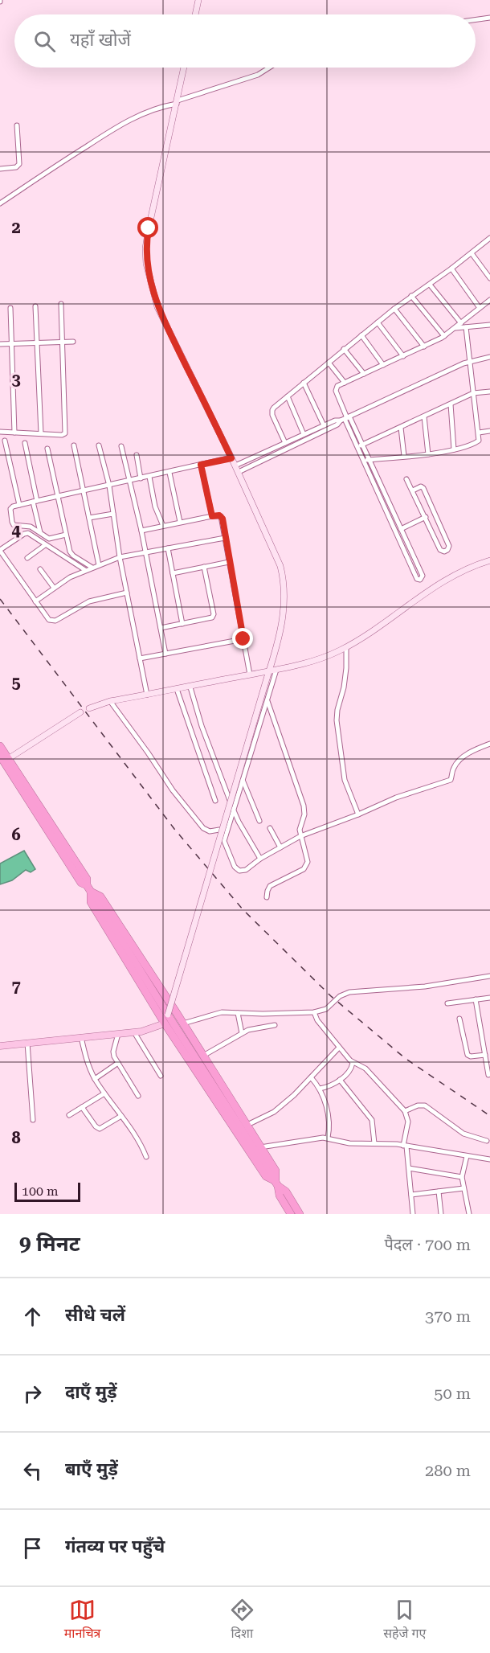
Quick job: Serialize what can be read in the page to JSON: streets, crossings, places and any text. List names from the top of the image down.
{
  "scale_bar": "100 m",
  "page": {
    "search": "यहाँ खोजें",
    "scale": "100 m",
    "heading": ["9 मिनट", "पैदल · 700 m"],
    "list": [
      ["सीधे चलें", "370 m"],
      ["दाएँ मुड़ें", "50 m"],
      ["बाएँ मुड़ें", "280 m"],
      "गंतव्य पर पहुँचे"
    ],
    "nav": ["मानचित्र", "दिशा", "सहेजे गए"]
  },
  "grid": {
    "rows": [
      "2",
      "3",
      "4",
      "5",
      "6",
      "7",
      "8"
    ]
  }
}
